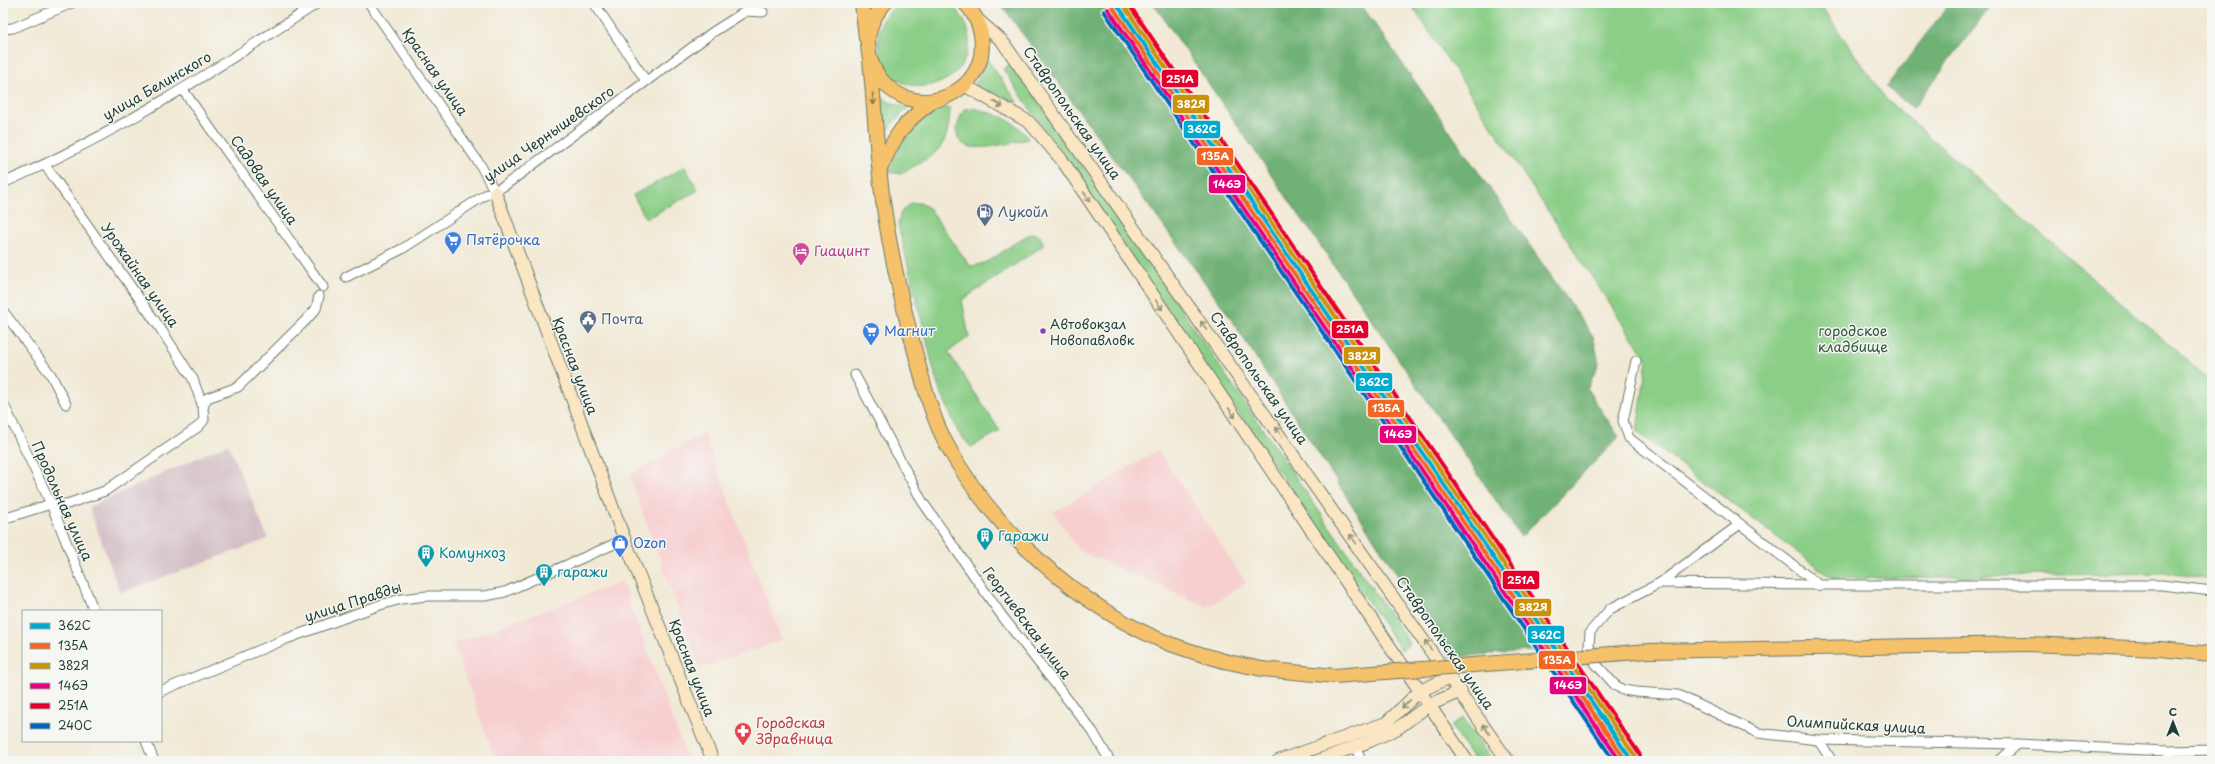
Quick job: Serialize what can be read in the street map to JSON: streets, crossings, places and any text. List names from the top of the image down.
{
  "streets": {
    "main road": ["Красная улица", "Ставропольская улица"],
    "street": [
      "улица Белинского",
      "улица Чернышевского",
      "Садовая улица",
      "Урожайная улица",
      "Продольная улица",
      "улица Правды",
      "Георгиевская улица",
      "Олимпийская улица"
    ]
  },
  "crossings": [
    ["Красная улица", "улица Чернышевского"],
    ["Красная улица", "улица Правды"],
    ["улица Белинского", "Садовая улица"],
    ["улица Белинского", "Урожайная улица"]
  ],
  "parks": ["городское кладбище"],
  "places": {
    "fuel station": ["Лукойл"],
    "supermarket": ["Пятёрочка", "Магнит"],
    "hotel": ["Гиацинт"],
    "other": ["Автовокзал Новопавловк"],
    "public building": ["Почта"],
    "building": ["Гаражи", "Комунхоз", "гаражи"],
    "shop": ["Ozon"],
    "pharmacy": ["Городская Здравница"]
  },
  "lines": [
    "transit line 362С",
    "transit line 382Я",
    "transit line 251А",
    "transit line 135А",
    "transit line 146Э",
    "transit line 240С"
  ],
  "legend": [
    "362С",
    "135А",
    "382Я",
    "146Э",
    "251А",
    "240С"
  ],
  "north": "top"
}
